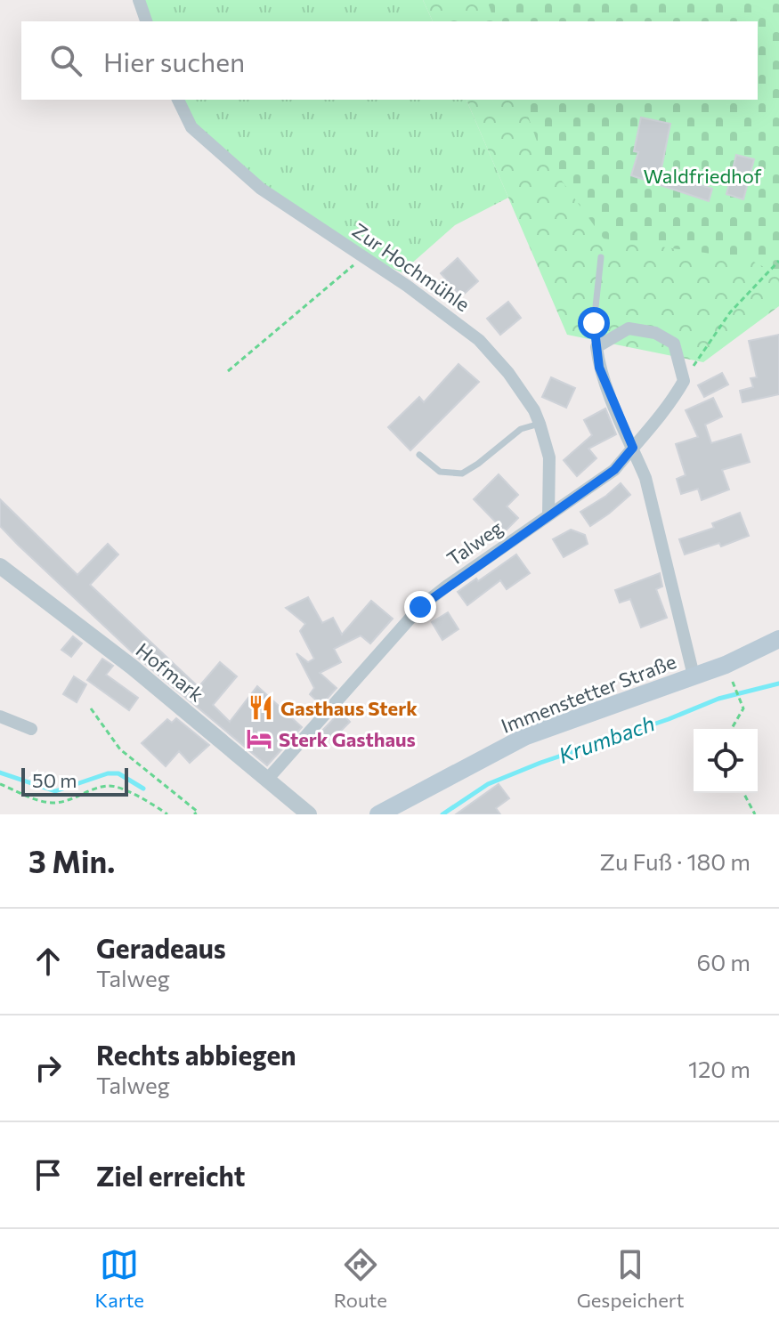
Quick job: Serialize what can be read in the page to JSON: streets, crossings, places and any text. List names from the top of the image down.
{
  "streets": {
    "main road": ["Immenstetter Straße"],
    "street": ["Zur Hochmühle", "Talweg", "Hofmark"]
  },
  "crossings": [
    ["Zur Hochmühle", "Talweg"],
    ["Talweg", "Hofmark"]
  ],
  "water": ["Krumbach"],
  "parks": ["Waldfriedhof"],
  "places": {
    "restaurant": ["Gasthaus Sterk"],
    "hotel": ["Sterk Gasthaus"]
  },
  "scale_bar": "50 m",
  "page": {
    "search": "Hier suchen",
    "scale": "50 m",
    "heading": ["3 Min.", "Zu Fuß · 180 m"],
    "list": [
      ["Geradeaus", "Talweg", "60 m"],
      ["Rechts abbiegen", "Talweg", "120 m"],
      "Ziel erreicht"
    ],
    "nav": ["Karte", "Route", "Gespeichert"]
  }
}
